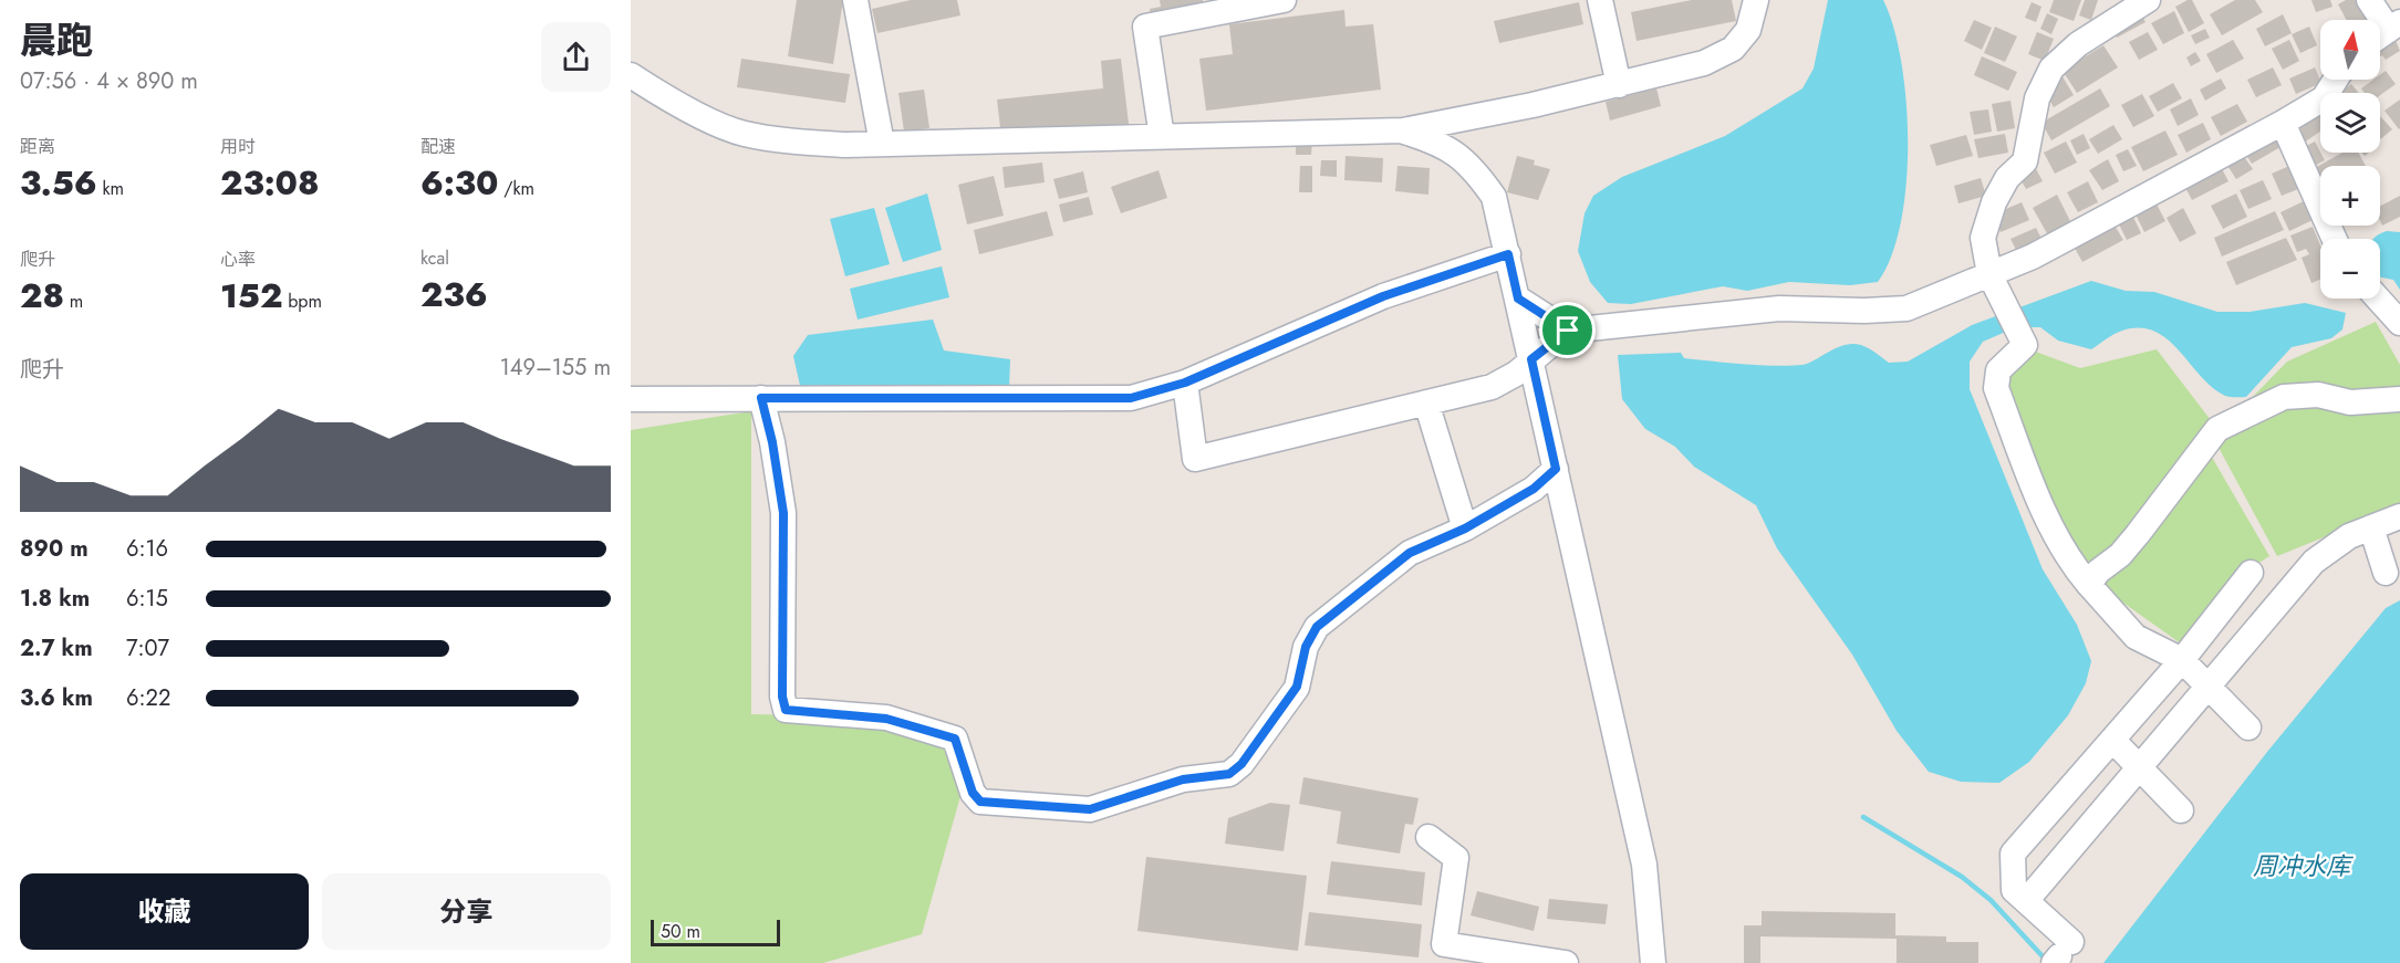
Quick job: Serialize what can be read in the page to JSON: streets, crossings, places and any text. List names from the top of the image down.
{
  "water": ["周冲水库"],
  "scale_bar": "50 m",
  "north": "top",
  "page": {
    "heading": ["晨跑", "07:56 · 4 × 890 m"],
    "map_buttons": ["+", "−"],
    "stats": [
      ["距离", "3.56 km"],
      ["用时", "23:08"],
      ["配速", "6:30 /km"],
      ["爬升", "28 m"],
      ["心率", "152 bpm"],
      ["kcal", "236"]
    ],
    "chart": ["爬升", "149–155 m"],
    "list": [
      {
        "name": "890 m",
        "note": "6:16"
      },
      {
        "name": "1.8 km",
        "note": "6:15"
      },
      {
        "name": "2.7 km",
        "note": "7:07"
      },
      {
        "name": "3.6 km",
        "note": "6:22"
      }
    ],
    "buttons": ["收藏", "分享"],
    "scale": "50 m"
  }
}
